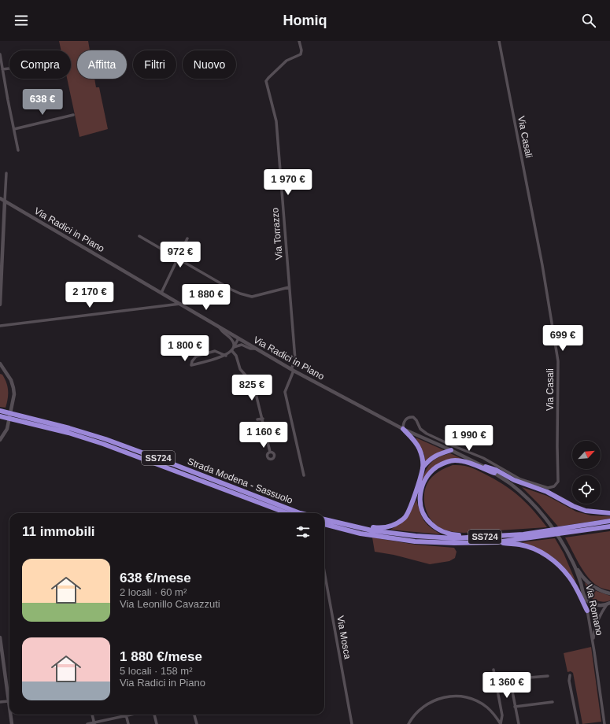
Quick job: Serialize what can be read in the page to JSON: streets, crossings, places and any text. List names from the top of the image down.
{
  "streets": {
    "highway": ["SS724", "Strada Modena - Sassuolo"],
    "street": [
      "Via Casali",
      "Via Radici in Piano",
      "Via Torrazzo",
      "Via Romano",
      "Via Mosca"
    ]
  },
  "crossings": [
    ["Via Casali", "Via Radici in Piano"],
    ["Via Radici in Piano", "Via Torrazzo"],
    ["Via Radici in Piano", "Via Romano"]
  ],
  "north": "top right",
  "page": {
    "header": "Homiq",
    "chip": [
      "Compra",
      "Affitta",
      "Filtri",
      "Nuovo"
    ],
    "price": [
      "638 €",
      "1 970 €",
      "972 €",
      "2 170 €",
      "1 880 €",
      "699 €",
      "1 800 €",
      "825 €",
      "1 160 €",
      "1 990 €",
      "1 360 €"
    ],
    "heading": "11 immobili",
    "list": [
      {
        "name": "638 €/mese",
        "note": "2 locali · 60 m² · Via Leonillo Cavazzuti"
      },
      {
        "name": "1 880 €/mese",
        "note": "5 locali · 158 m² · Via Radici in Piano"
      }
    ]
  }
}
